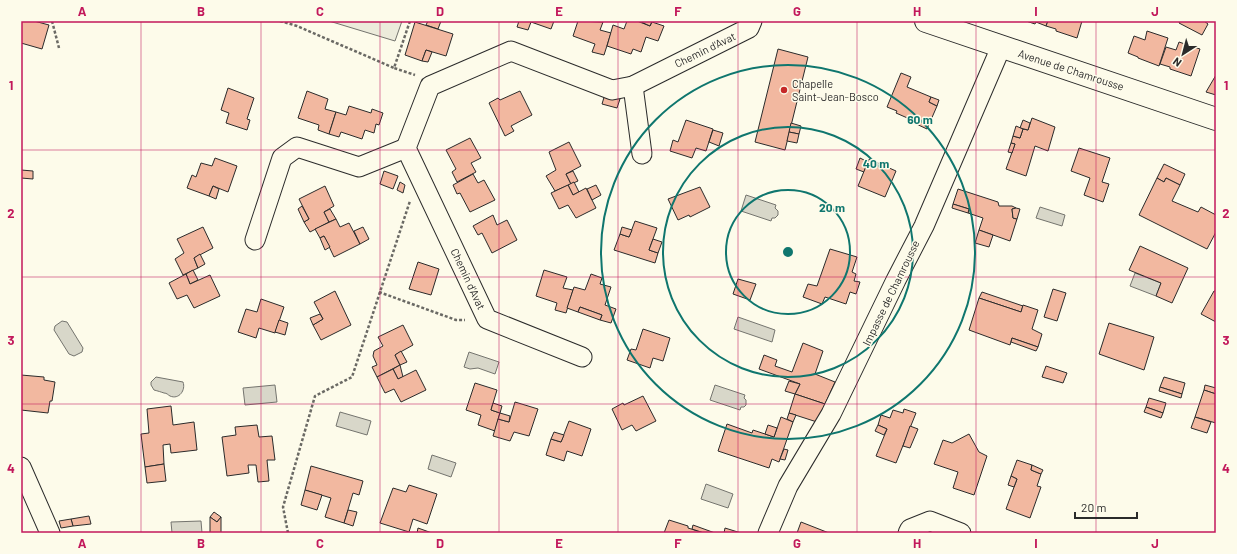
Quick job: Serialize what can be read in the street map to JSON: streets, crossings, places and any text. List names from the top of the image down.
{
  "streets": {
    "street": ["Chemin d'Avat", "Avenue de Chamrousse", "Impasse de Chamrousse"]
  },
  "crossings": [
    ["Avenue de Chamrousse", "Impasse de Chamrousse"]
  ],
  "places": ["Chapelle Saint-Jean-Bosco"],
  "scale_bar": "20 m",
  "north": "bottom left",
  "grid": {
    "columns": [
      "A",
      "B",
      "C",
      "D",
      "E",
      "F",
      "G",
      "H",
      "I",
      "J"
    ],
    "rows": [
      "1",
      "2",
      "3",
      "4"
    ]
  },
  "rings": ["60 m", "40 m", "20 m"]
}
